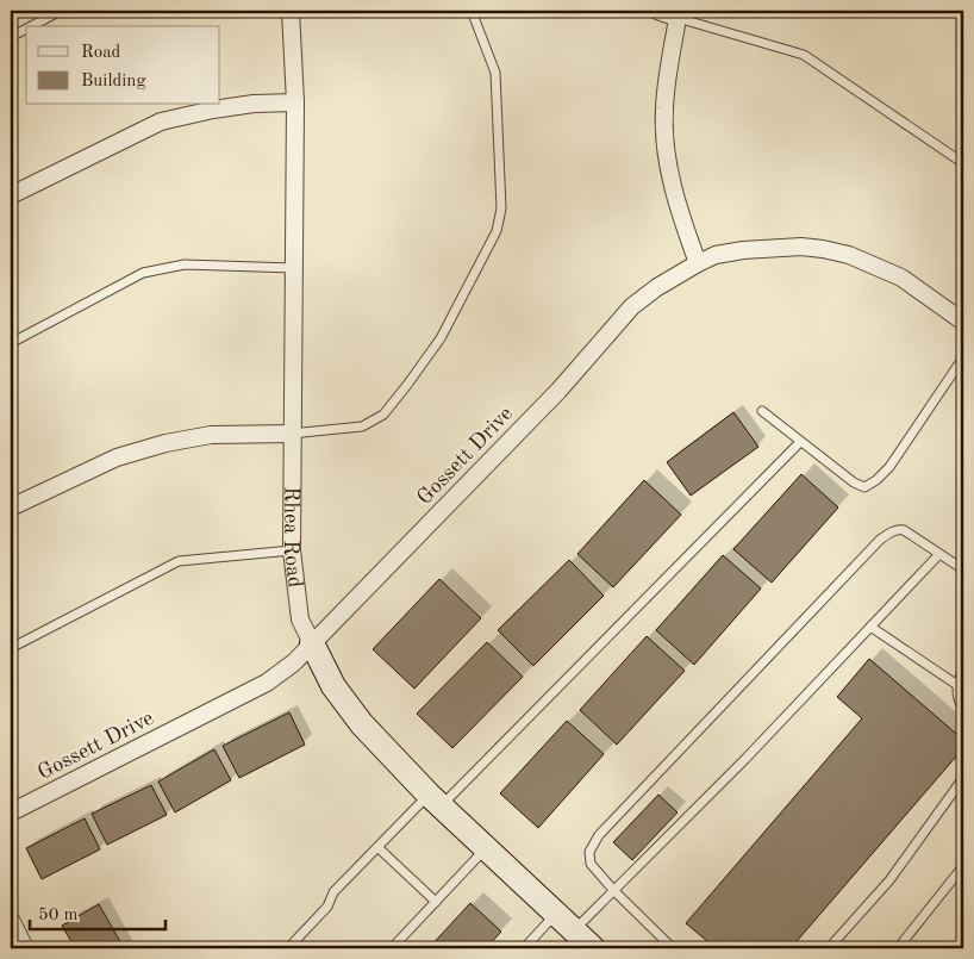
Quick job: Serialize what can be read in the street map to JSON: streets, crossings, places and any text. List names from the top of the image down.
{
  "streets": {
    "street": ["Gossett Drive", "Rhea Road"]
  },
  "crossings": [
    ["Gossett Drive", "Rhea Road"]
  ],
  "legend": ["Road", "Building"],
  "scale_bar": "50 m"
}
